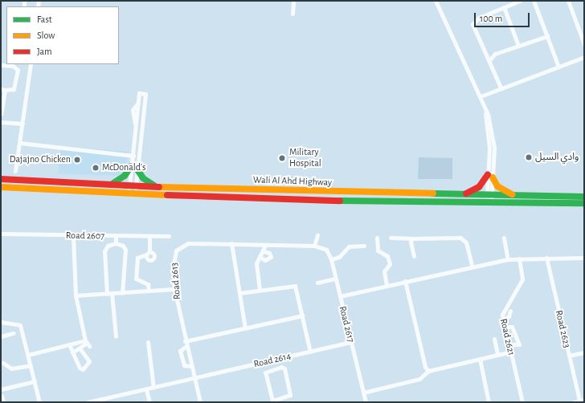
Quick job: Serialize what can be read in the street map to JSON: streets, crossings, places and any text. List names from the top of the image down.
{
  "streets": {
    "main road": ["Wali Al Ahd Highway"],
    "street": [
      "Road 2607",
      "Road 2613",
      "Road 2617",
      "Road 2623",
      "Road 2621",
      "Road 2614"
    ]
  },
  "crossings": [
    ["Road 2613", "Road 2617"],
    ["Road 2613", "Road 2614"],
    ["Road 2617", "Road 2614"]
  ],
  "places": [
    "وادي السيل",
    "Military Hospital",
    "Dajajno Chicken",
    "McDonald's"
  ],
  "legend": ["Fast", "Slow", "Jam"],
  "scale_bar": "100 m"
}
